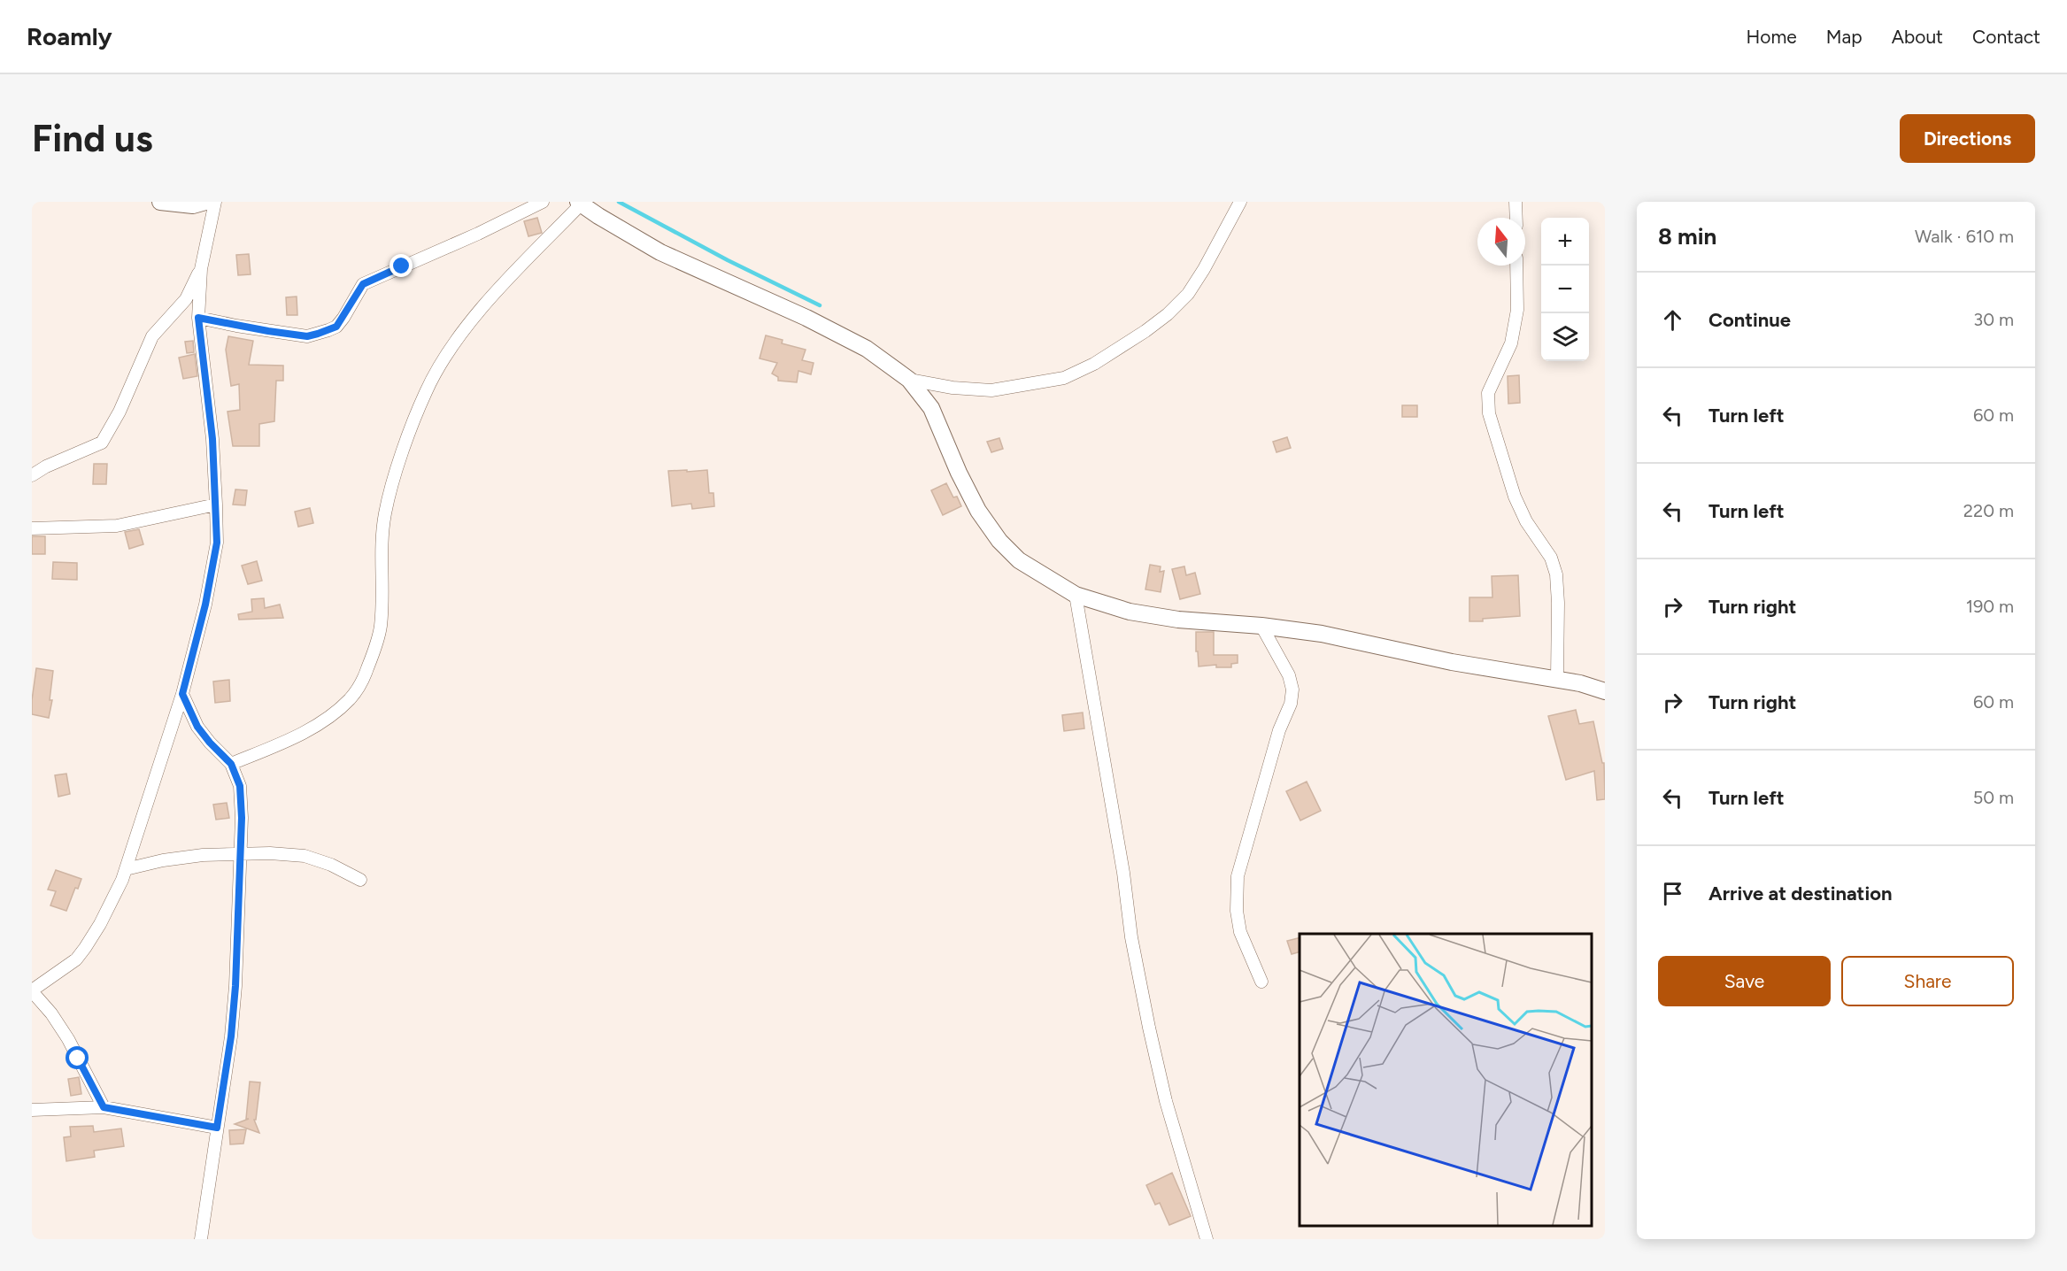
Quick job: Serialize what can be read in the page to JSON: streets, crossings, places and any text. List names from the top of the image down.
{
  "north": "top",
  "page": {
    "header": "Roamly",
    "nav": [
      "Home",
      "Map",
      "About",
      "Contact"
    ],
    "buttons": [
      "Directions",
      ["Save", "Share"]
    ],
    "title": "Find us",
    "heading": ["8 min", "Walk · 610 m"],
    "map_buttons": ["+", "−"],
    "list": [
      ["Continue", "30 m"],
      ["Turn left", "60 m"],
      ["Turn left", "220 m"],
      ["Turn right", "190 m"],
      ["Turn right", "60 m"],
      ["Turn left", "50 m"],
      "Arrive at destination"
    ]
  }
}
